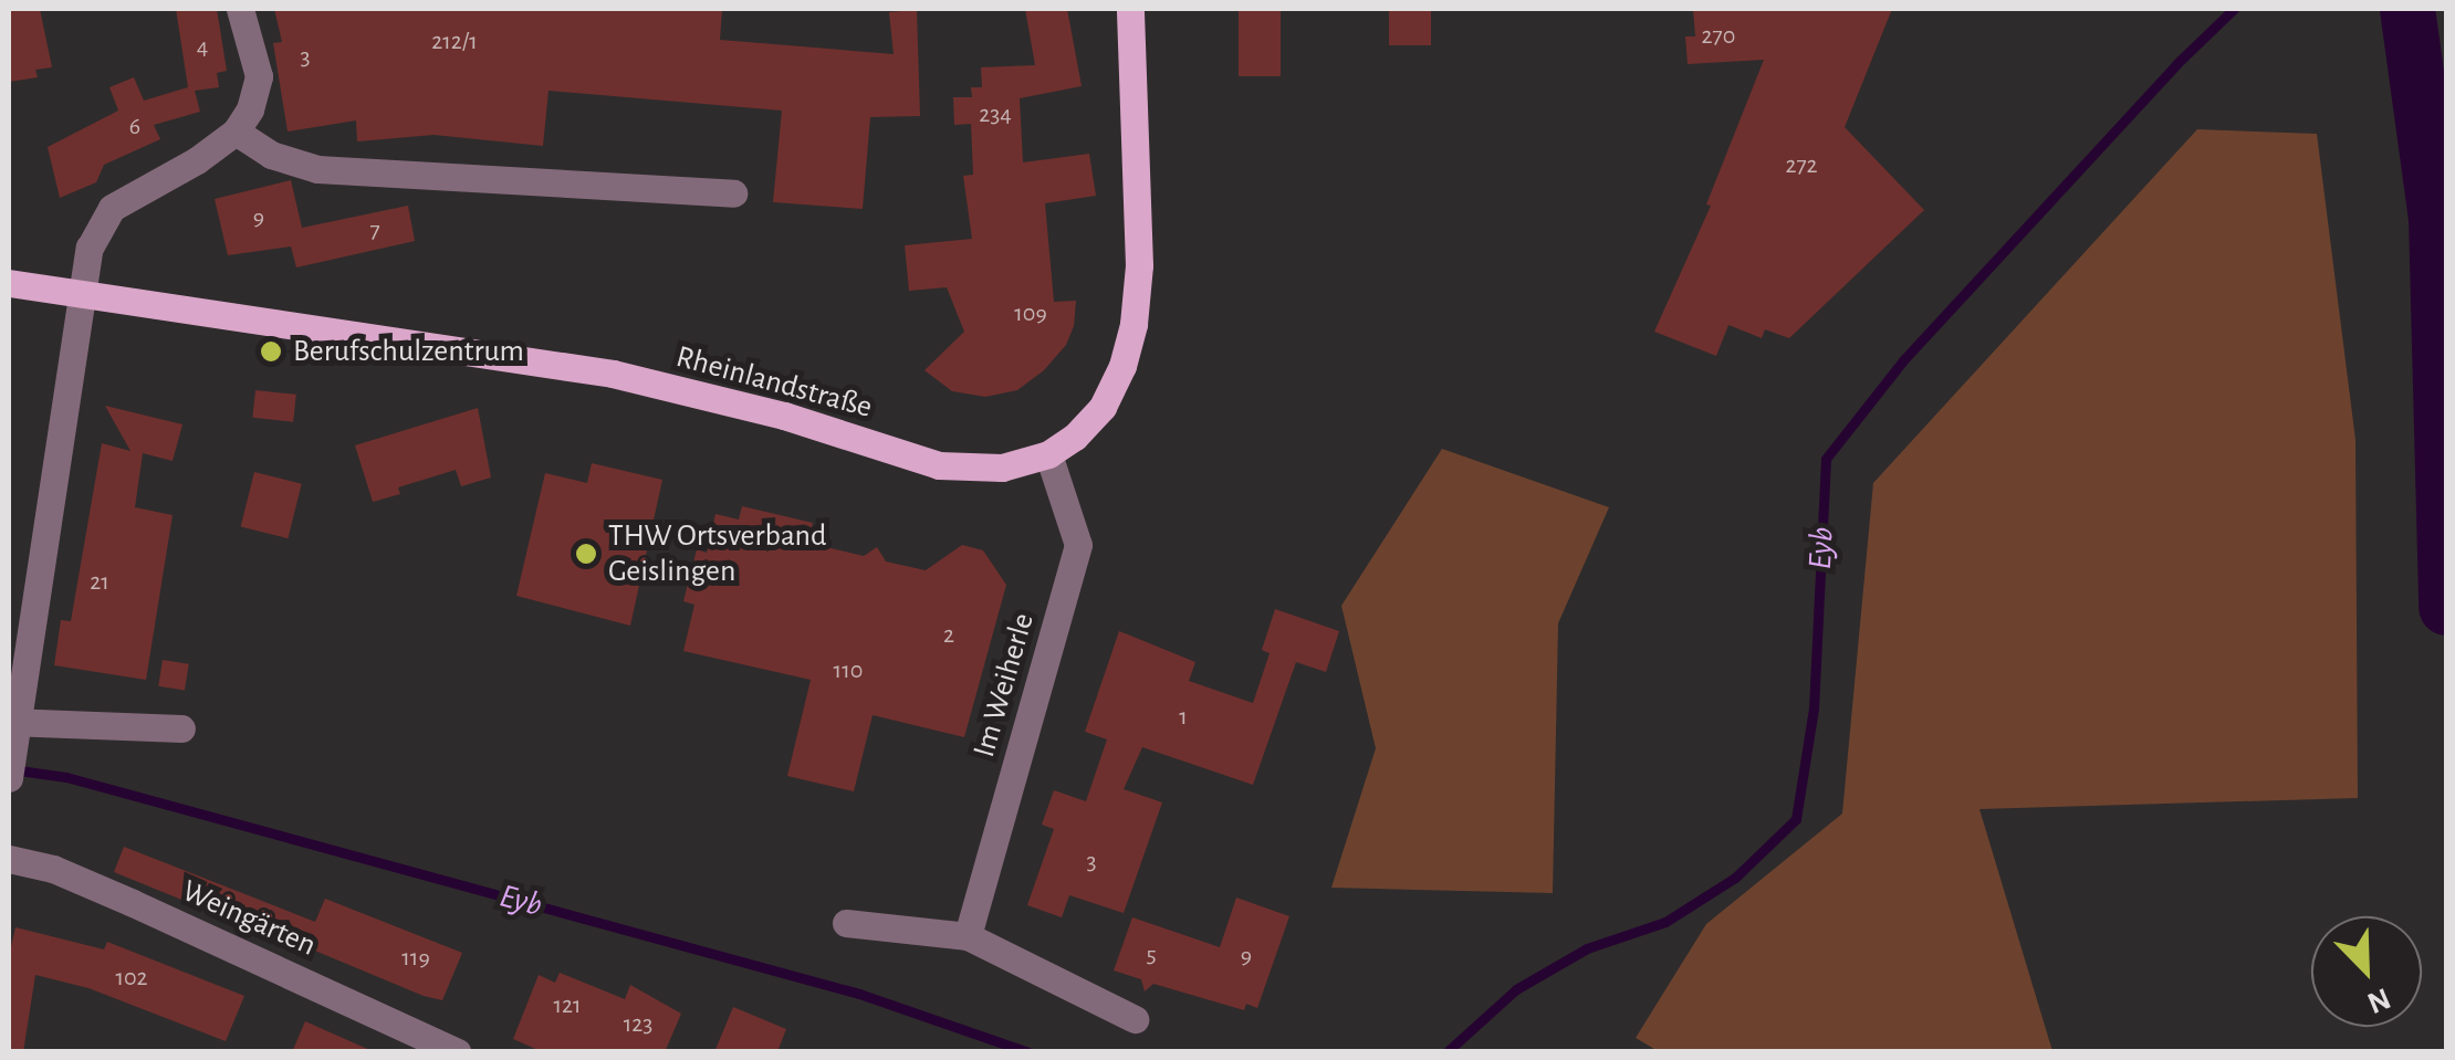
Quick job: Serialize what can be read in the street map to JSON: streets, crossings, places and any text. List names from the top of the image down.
{
  "streets": {
    "main road": ["Rheinlandstraße"],
    "street": ["Im Weiherle", "Weingärten"]
  },
  "crossings": [
    ["Rheinlandstraße", "Im Weiherle"]
  ],
  "water": ["Eyb"],
  "places": ["Berufschulzentrum", "THW Ortsverband Geislingen"],
  "house_numbers": [
    "270",
    "212/1",
    "4",
    "3",
    "234",
    "6",
    "272",
    "9",
    "7",
    "109",
    "21",
    "2",
    "110",
    "1",
    "3",
    "5",
    "9",
    "119",
    "102",
    "121",
    "123"
  ],
  "north": "bottom right"
}
